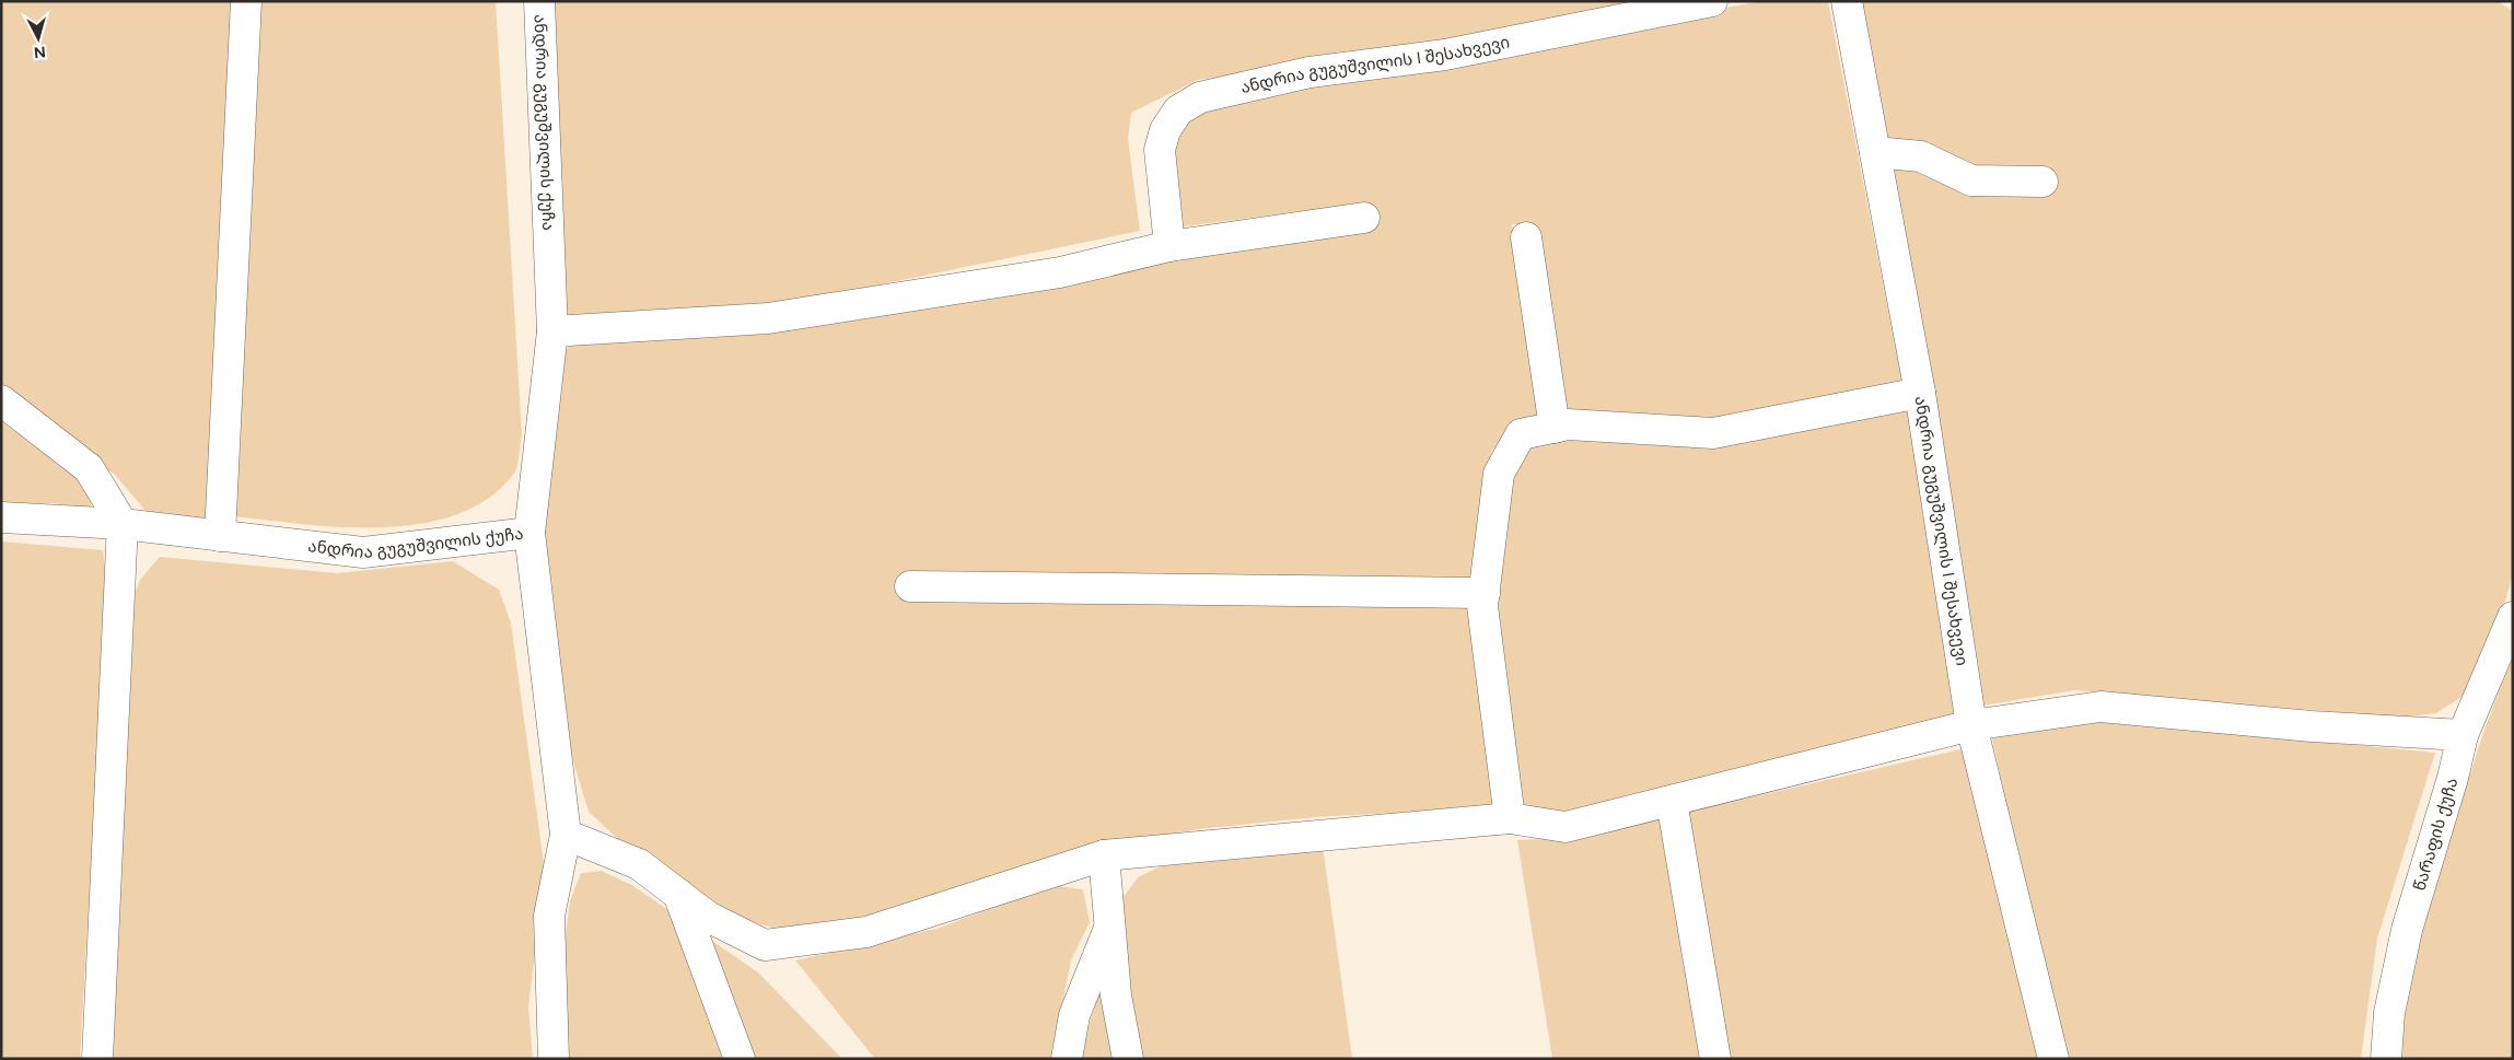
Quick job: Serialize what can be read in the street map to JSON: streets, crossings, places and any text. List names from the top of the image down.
{
  "streets": {
    "street": ["ანდრია გუგუშვილის I შესახვევი", "ანდრია გუგუშვილის ქუჩა", "წარაფის ქუჩა"]
  },
  "north": "bottom"
}
